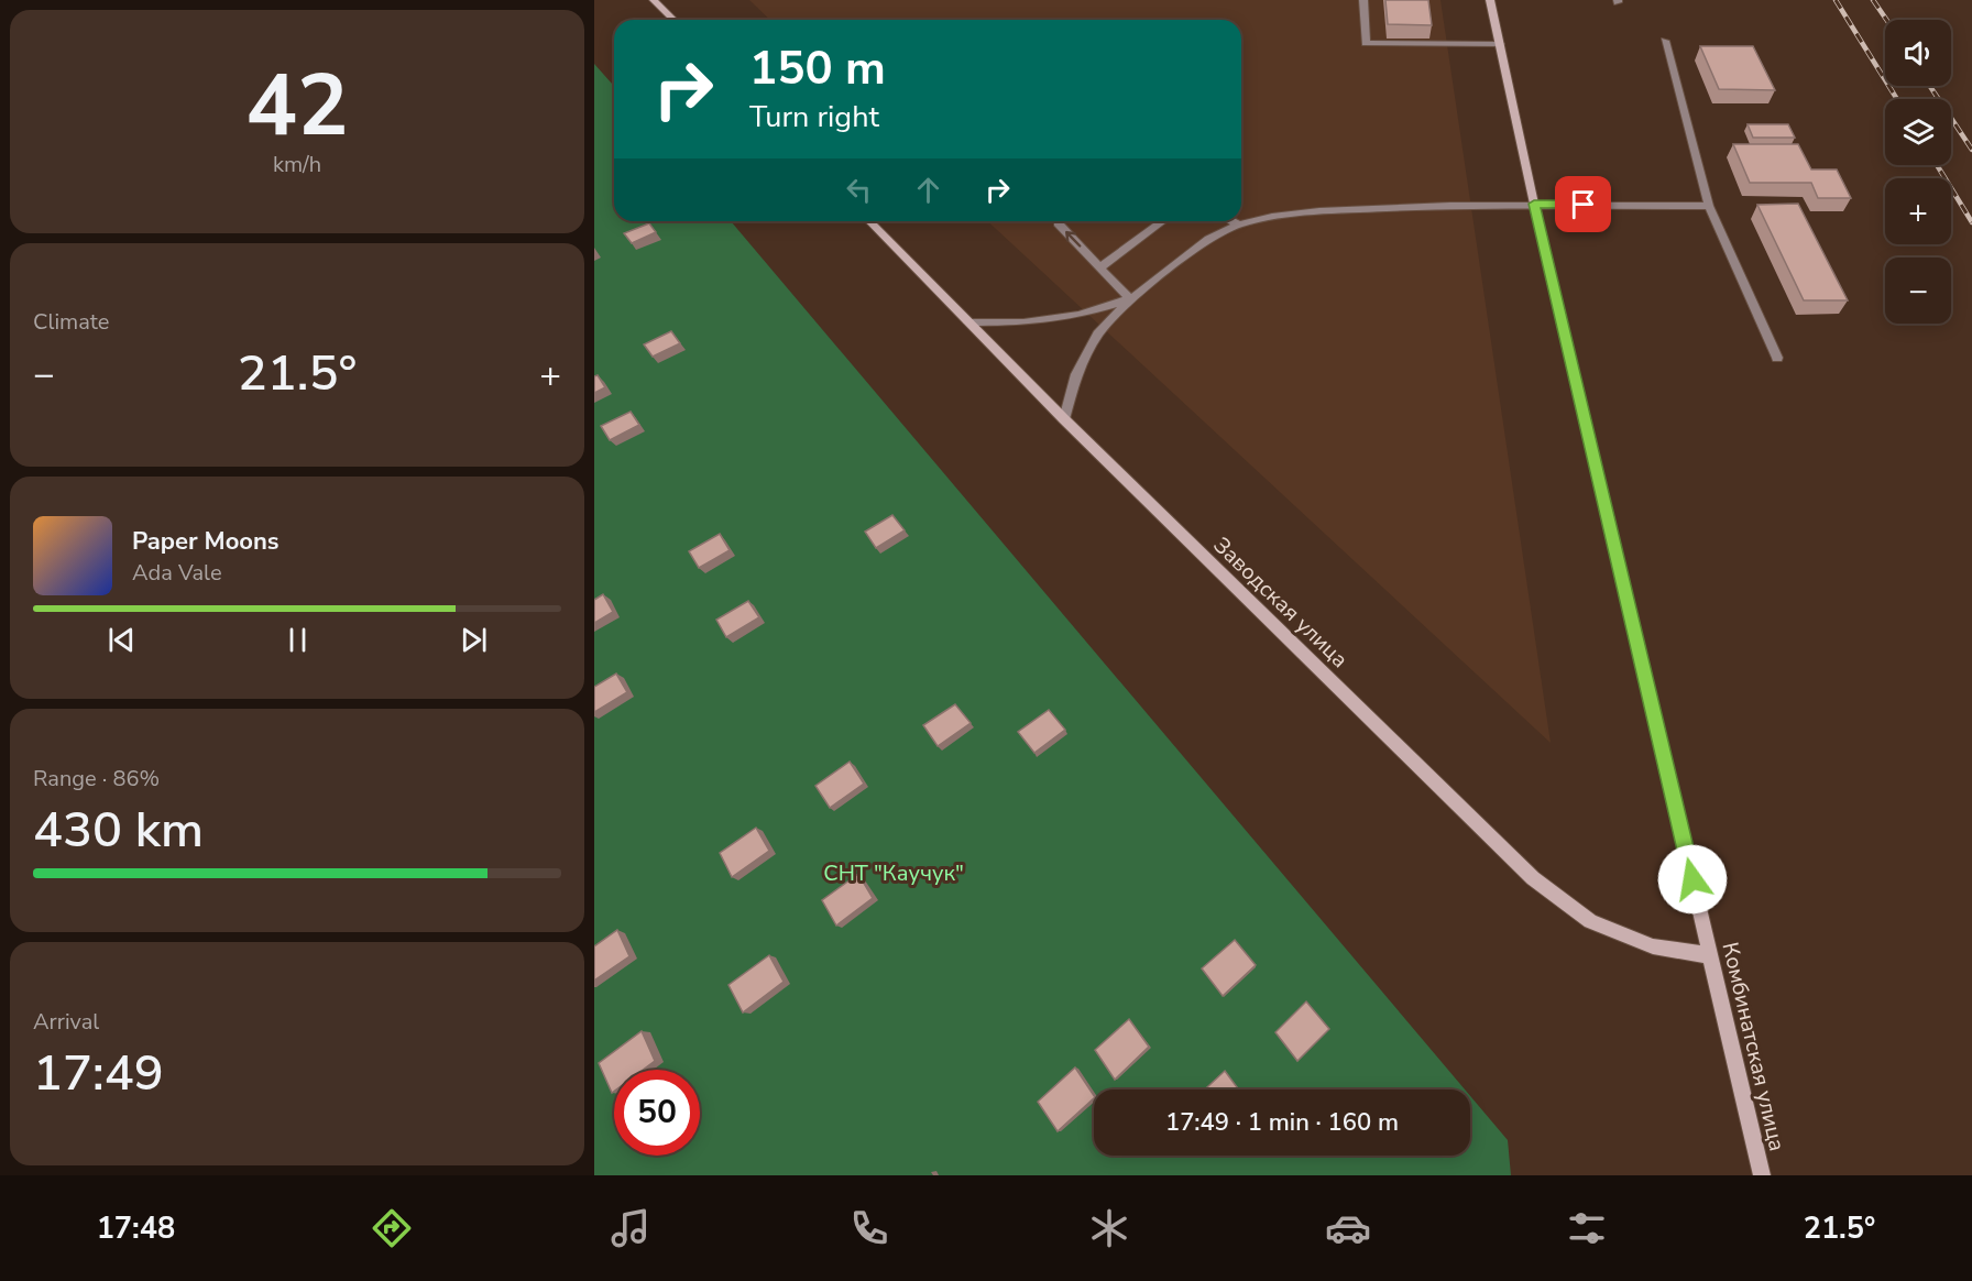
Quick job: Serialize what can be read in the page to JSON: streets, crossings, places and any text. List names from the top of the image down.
{
  "streets": {
    "main road": ["Заводская улица", "Комбинатская улица"]
  },
  "crossings": [
    ["Заводская улица", "Комбинатская улица"]
  ],
  "parks": ["СНТ \"Каучук\""],
  "page": {
    "tile": [
      ["42", "km/h"],
      "Climate",
      ["Range · 86%", "430 km"],
      ["Arrival", "17:49"]
    ],
    "map_buttons": ["+", "−"],
    "turn": ["150 m", "Turn right"],
    "heat": ["−", "21.5°", "+"],
    "song": ["Paper Moons", "Ada Vale"],
    "limit": "50",
    "trip": "17:49 · 1 min · 160 m",
    "tabs": ["17:48", "21.5°"]
  }
}
